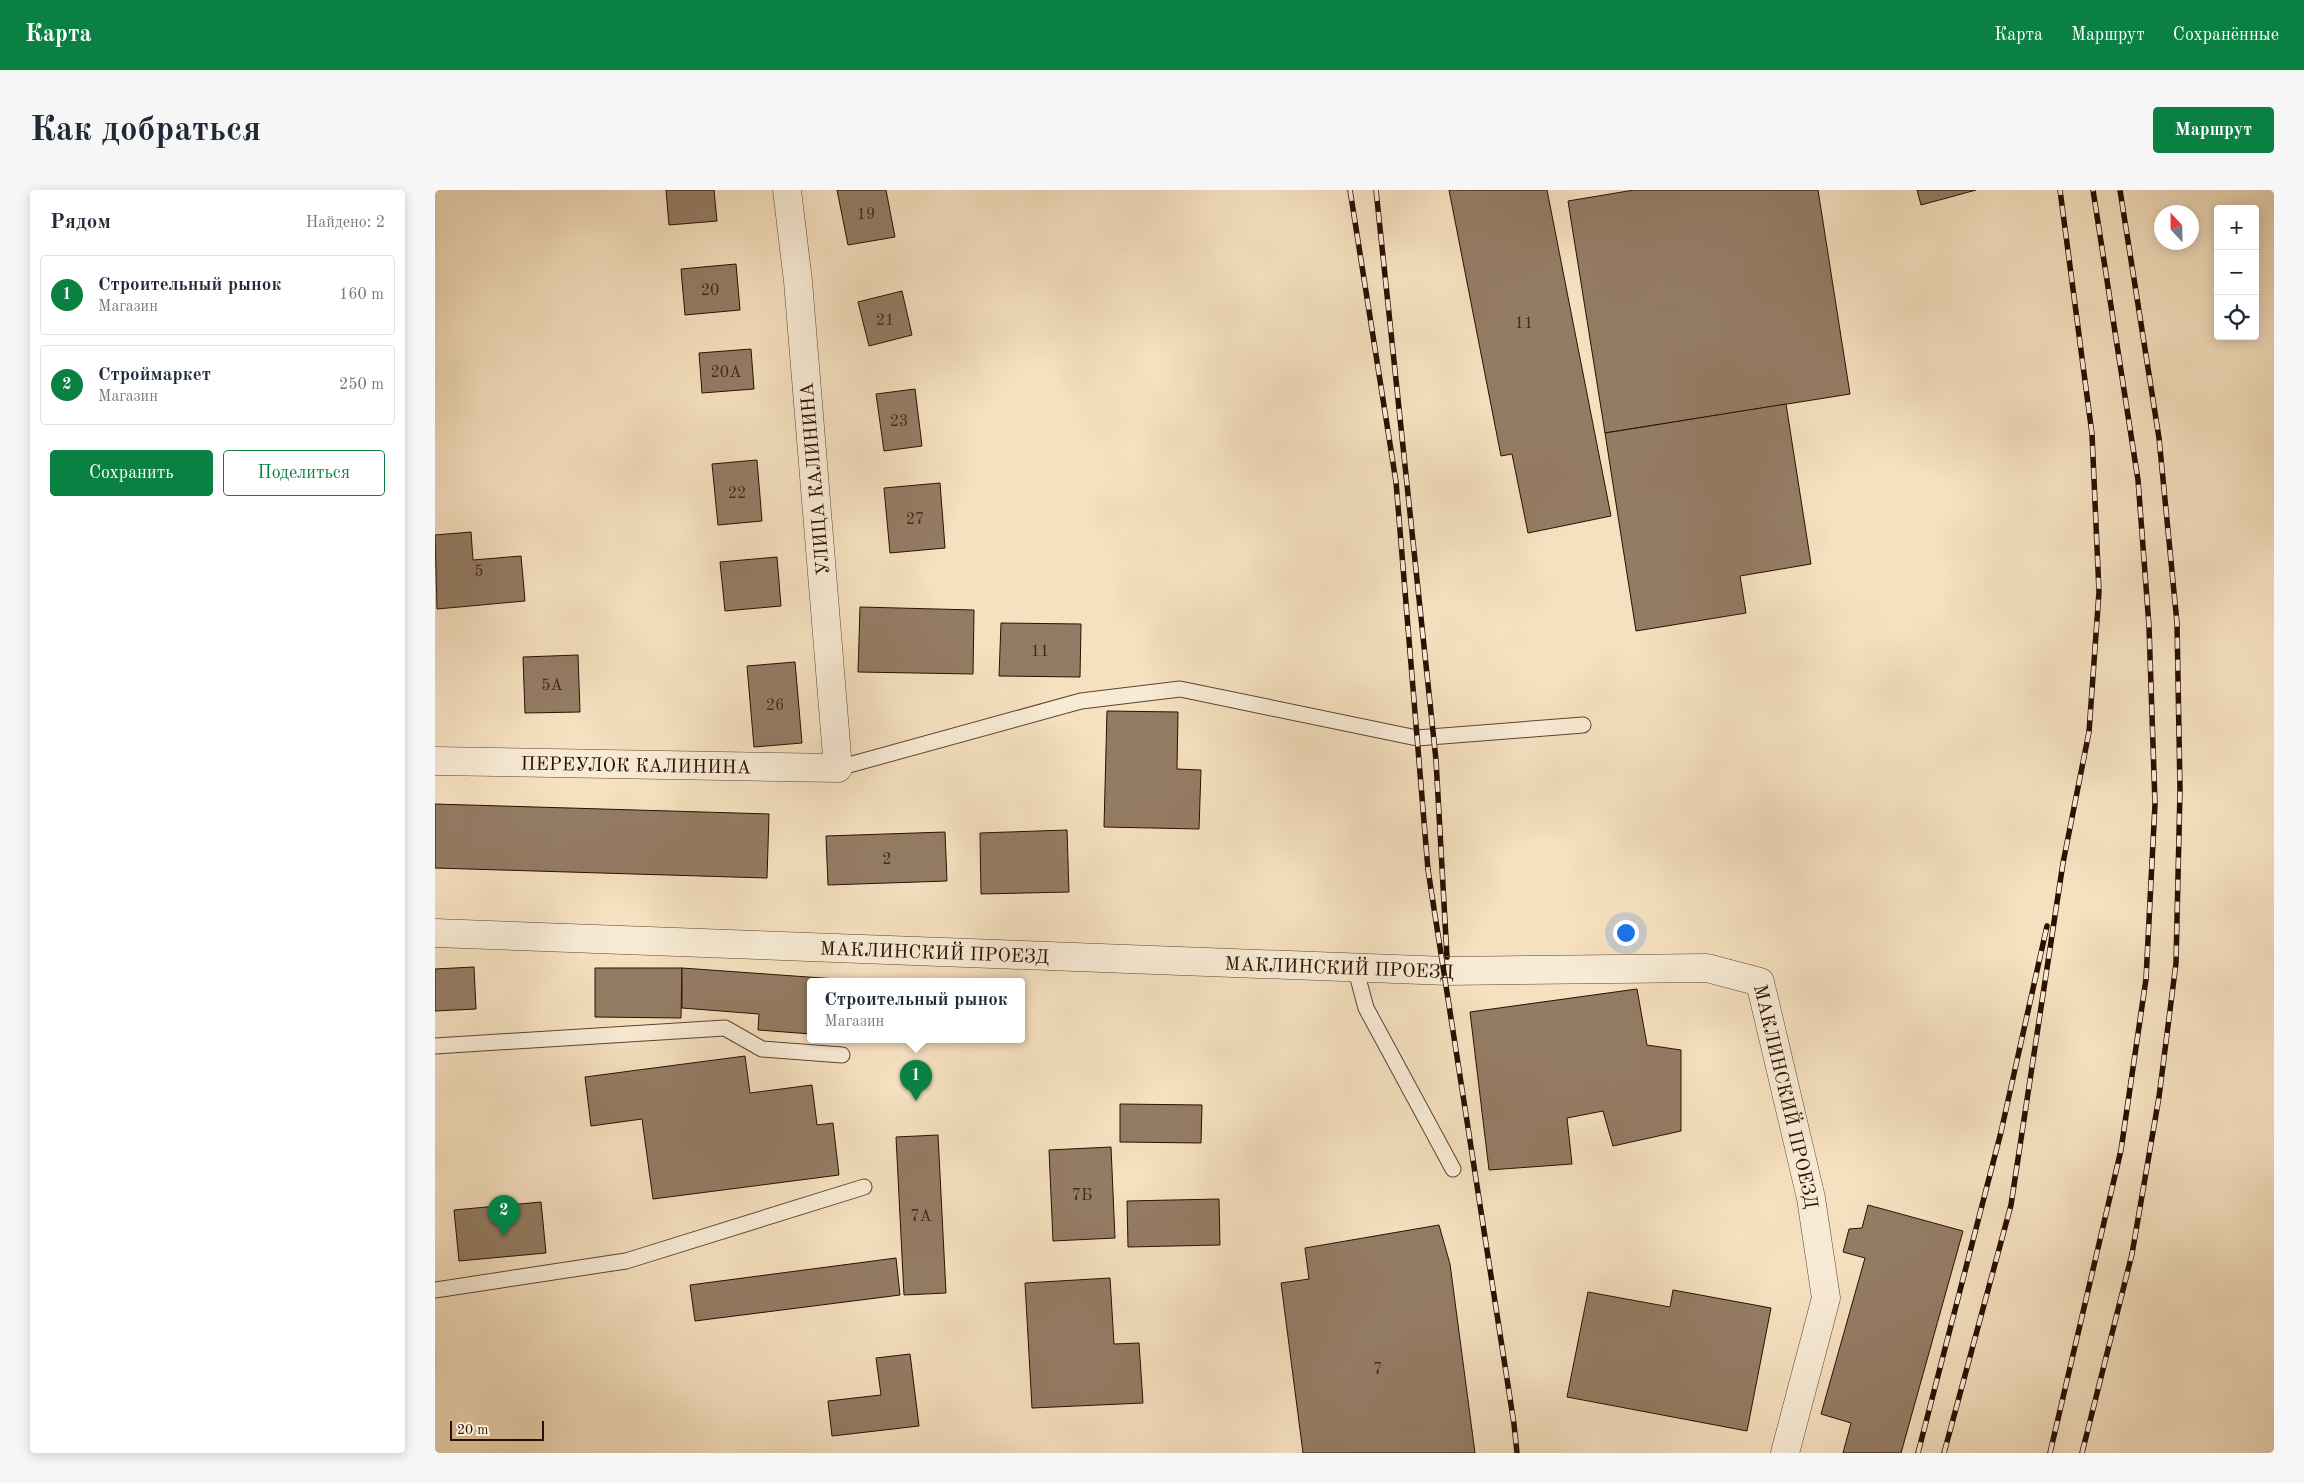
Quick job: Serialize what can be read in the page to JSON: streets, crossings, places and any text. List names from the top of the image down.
{
  "streets": {
    "street": ["УЛИЦА КАЛИНИНА", "ПЕРЕУЛОК КАЛИНИНА", "МАКЛИНСКИЙ ПРОЕЗД"]
  },
  "crossings": [
    ["УЛИЦА КАЛИНИНА", "ПЕРЕУЛОК КАЛИНИНА"]
  ],
  "house_numbers": [
    "19",
    "20",
    "21",
    "11",
    "20А",
    "23",
    "22",
    "27",
    "5",
    "11",
    "5А",
    "26",
    "2",
    "7Б",
    "7А",
    "7"
  ],
  "scale_bar": "20 m",
  "north": "top",
  "page": {
    "header": "Карта",
    "nav": ["Карта", "Маршрут", "Сохранённые"],
    "buttons": [
      "Маршрут",
      ["Сохранить", "Поделиться"]
    ],
    "title": "Как добраться",
    "heading": ["Рядом", "Найдено: 2"],
    "map_buttons": ["+", "−"],
    "list": [
      {
        "mark": "1",
        "name": "Строительный рынок",
        "note": "Магазин",
        "value": "160 m"
      },
      {
        "mark": "2",
        "name": "Строймаркет",
        "note": "Магазин",
        "value": "250 m"
      }
    ],
    "popup": ["Строительный рынок", "Магазин"],
    "pins": ["1", "2"],
    "scale": "20 m"
  }
}
